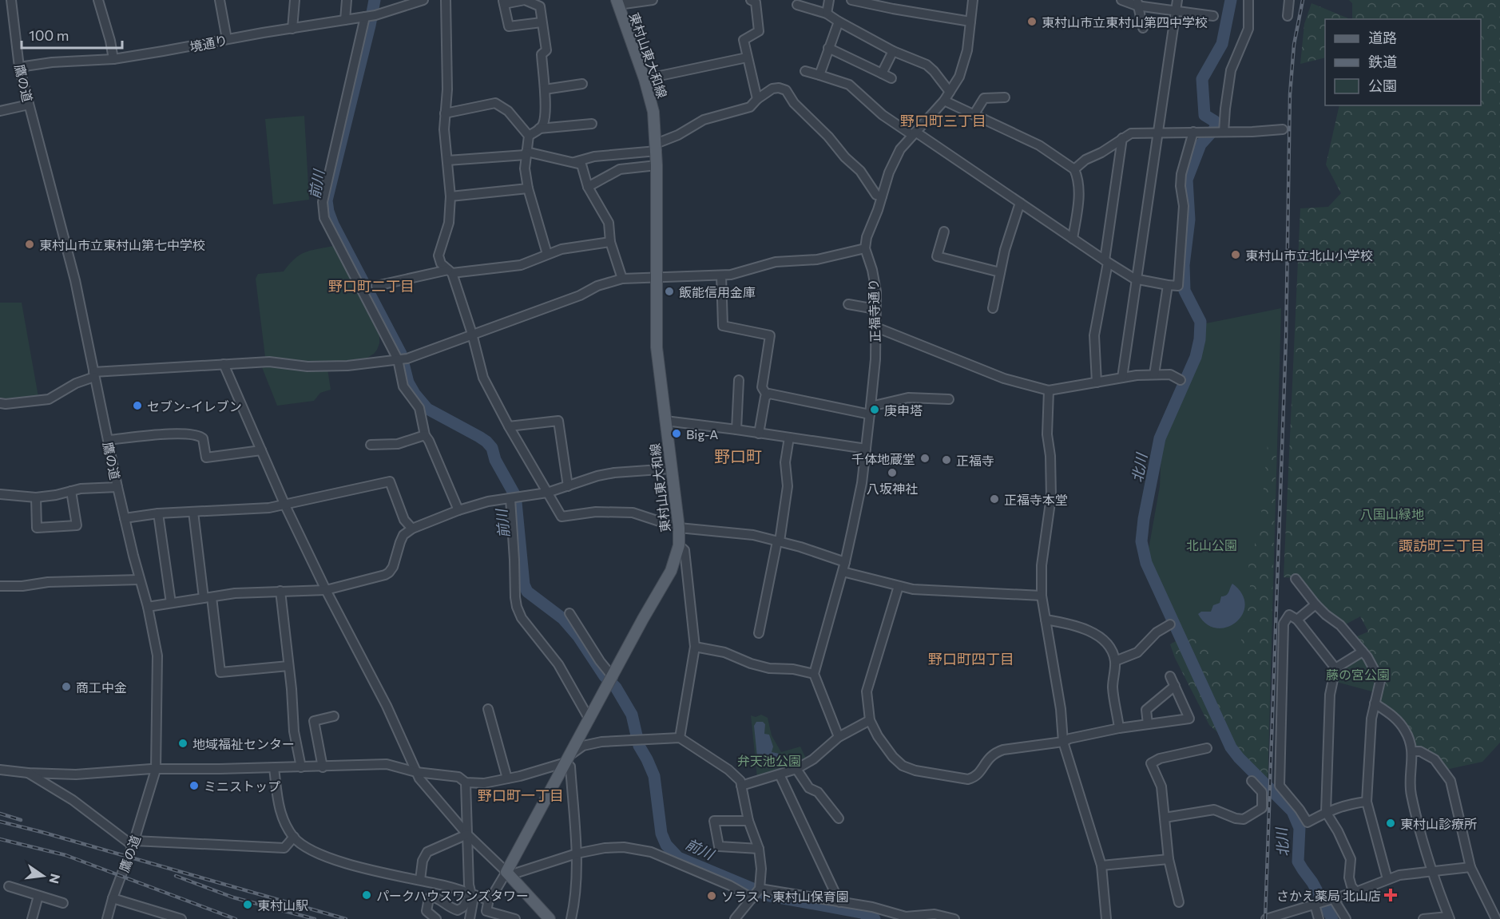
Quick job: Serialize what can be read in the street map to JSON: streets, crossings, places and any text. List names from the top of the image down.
{
  "streets": {
    "main road": ["東村山東大和線"],
    "street": ["境通り", "鷹の道", "正福寺通り"]
  },
  "crossings": [
    ["境通り", "鷹の道"]
  ],
  "districts": [
    "野口町三丁目",
    "野口町二丁目",
    "野口町",
    "諏訪町三丁目",
    "野口町四丁目",
    "野口町一丁目"
  ],
  "water": ["前川", "北川"],
  "parks": [
    "八国山緑地",
    "北山公園",
    "藤の宮公園",
    "弁天池公園"
  ],
  "places": {
    "other": [
      "東村山市立東村山第四中学校",
      "東村山市立東村山第七中学校",
      "東村山市立北山小学校",
      "飯能信用金庫",
      "セブン-イレブン",
      "庚申塔",
      "Big-A",
      "千体地蔵堂",
      "正福寺",
      "八坂神社",
      "正福寺本堂",
      "商工中金",
      "地域福祉センター",
      "ミニストップ",
      "東村山診療所",
      "パークハウスワンズタワー",
      "ソラスト東村山保育園",
      "東村山駅"
    ],
    "health": ["さかえ薬局 北山店"]
  },
  "legend": ["道路", "鉄道", "公園"],
  "scale_bar": "100 m",
  "north": "right"
}
